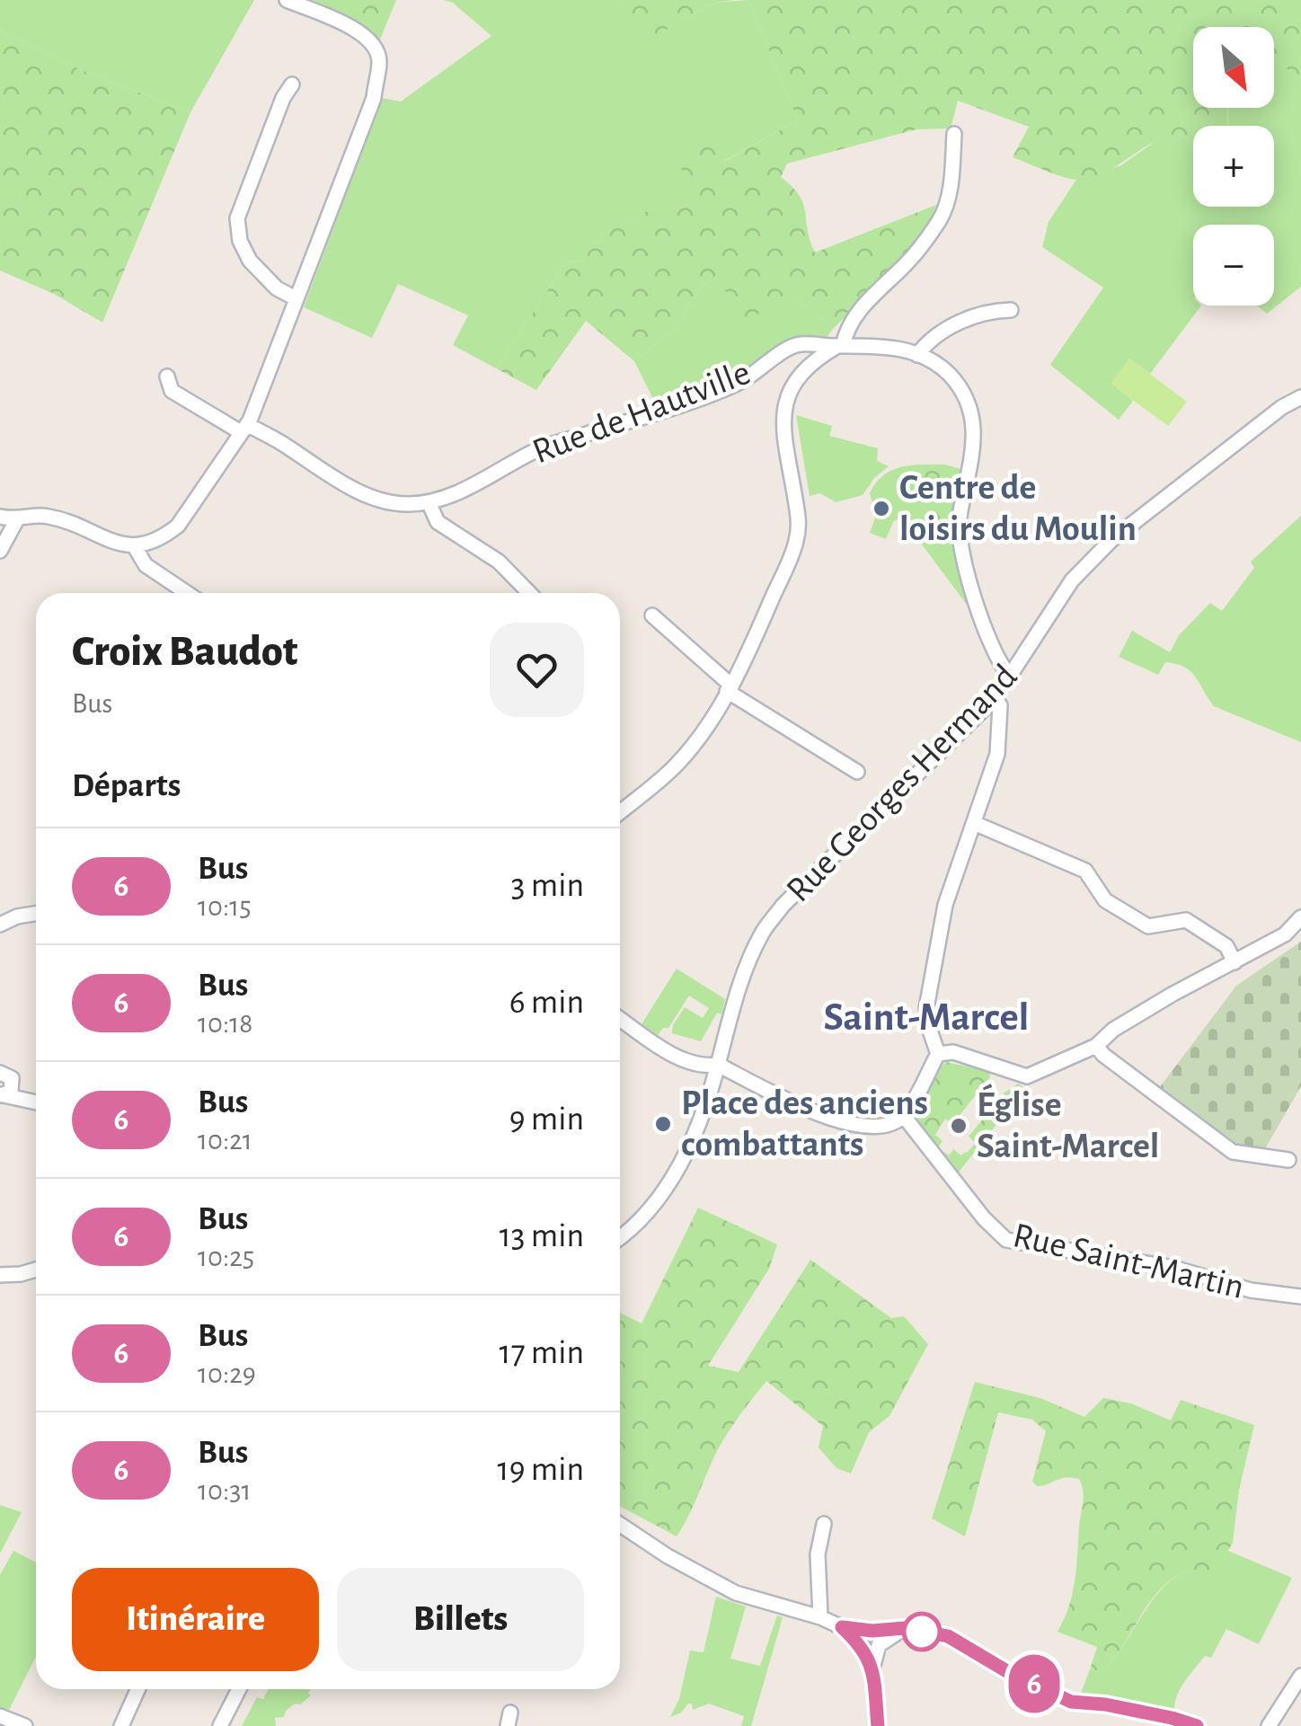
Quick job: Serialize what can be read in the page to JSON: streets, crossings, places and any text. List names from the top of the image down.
{
  "streets": {
    "street": ["Rue de Hautville", "Rue Georges Hermand", "Rue Saint-Martin"]
  },
  "crossings": [
    ["Rue de Hautville", "Rue Georges Hermand"]
  ],
  "districts": ["Saint-Marcel"],
  "places": ["Centre de loisirs du Moulin", "Place des anciens combattants", "Église Saint-Marcel"],
  "lines": ["bus line 6"],
  "north": "bottom right",
  "page": {
    "on_map": "6",
    "map_buttons": ["+", "−"],
    "heading": [
      ["Croix Baudot", "Bus"],
      "Départs"
    ],
    "list": [
      {
        "mark": "6",
        "name": "Bus",
        "note": "10:15",
        "value": "3 min"
      },
      {
        "mark": "6",
        "name": "Bus",
        "note": "10:18",
        "value": "6 min"
      },
      {
        "mark": "6",
        "name": "Bus",
        "note": "10:21",
        "value": "9 min"
      },
      {
        "mark": "6",
        "name": "Bus",
        "note": "10:25",
        "value": "13 min"
      },
      {
        "mark": "6",
        "name": "Bus",
        "note": "10:29",
        "value": "17 min"
      },
      {
        "mark": "6",
        "name": "Bus",
        "note": "10:31",
        "value": "19 min"
      }
    ],
    "buttons": ["Itinéraire", "Billets"]
  }
}
